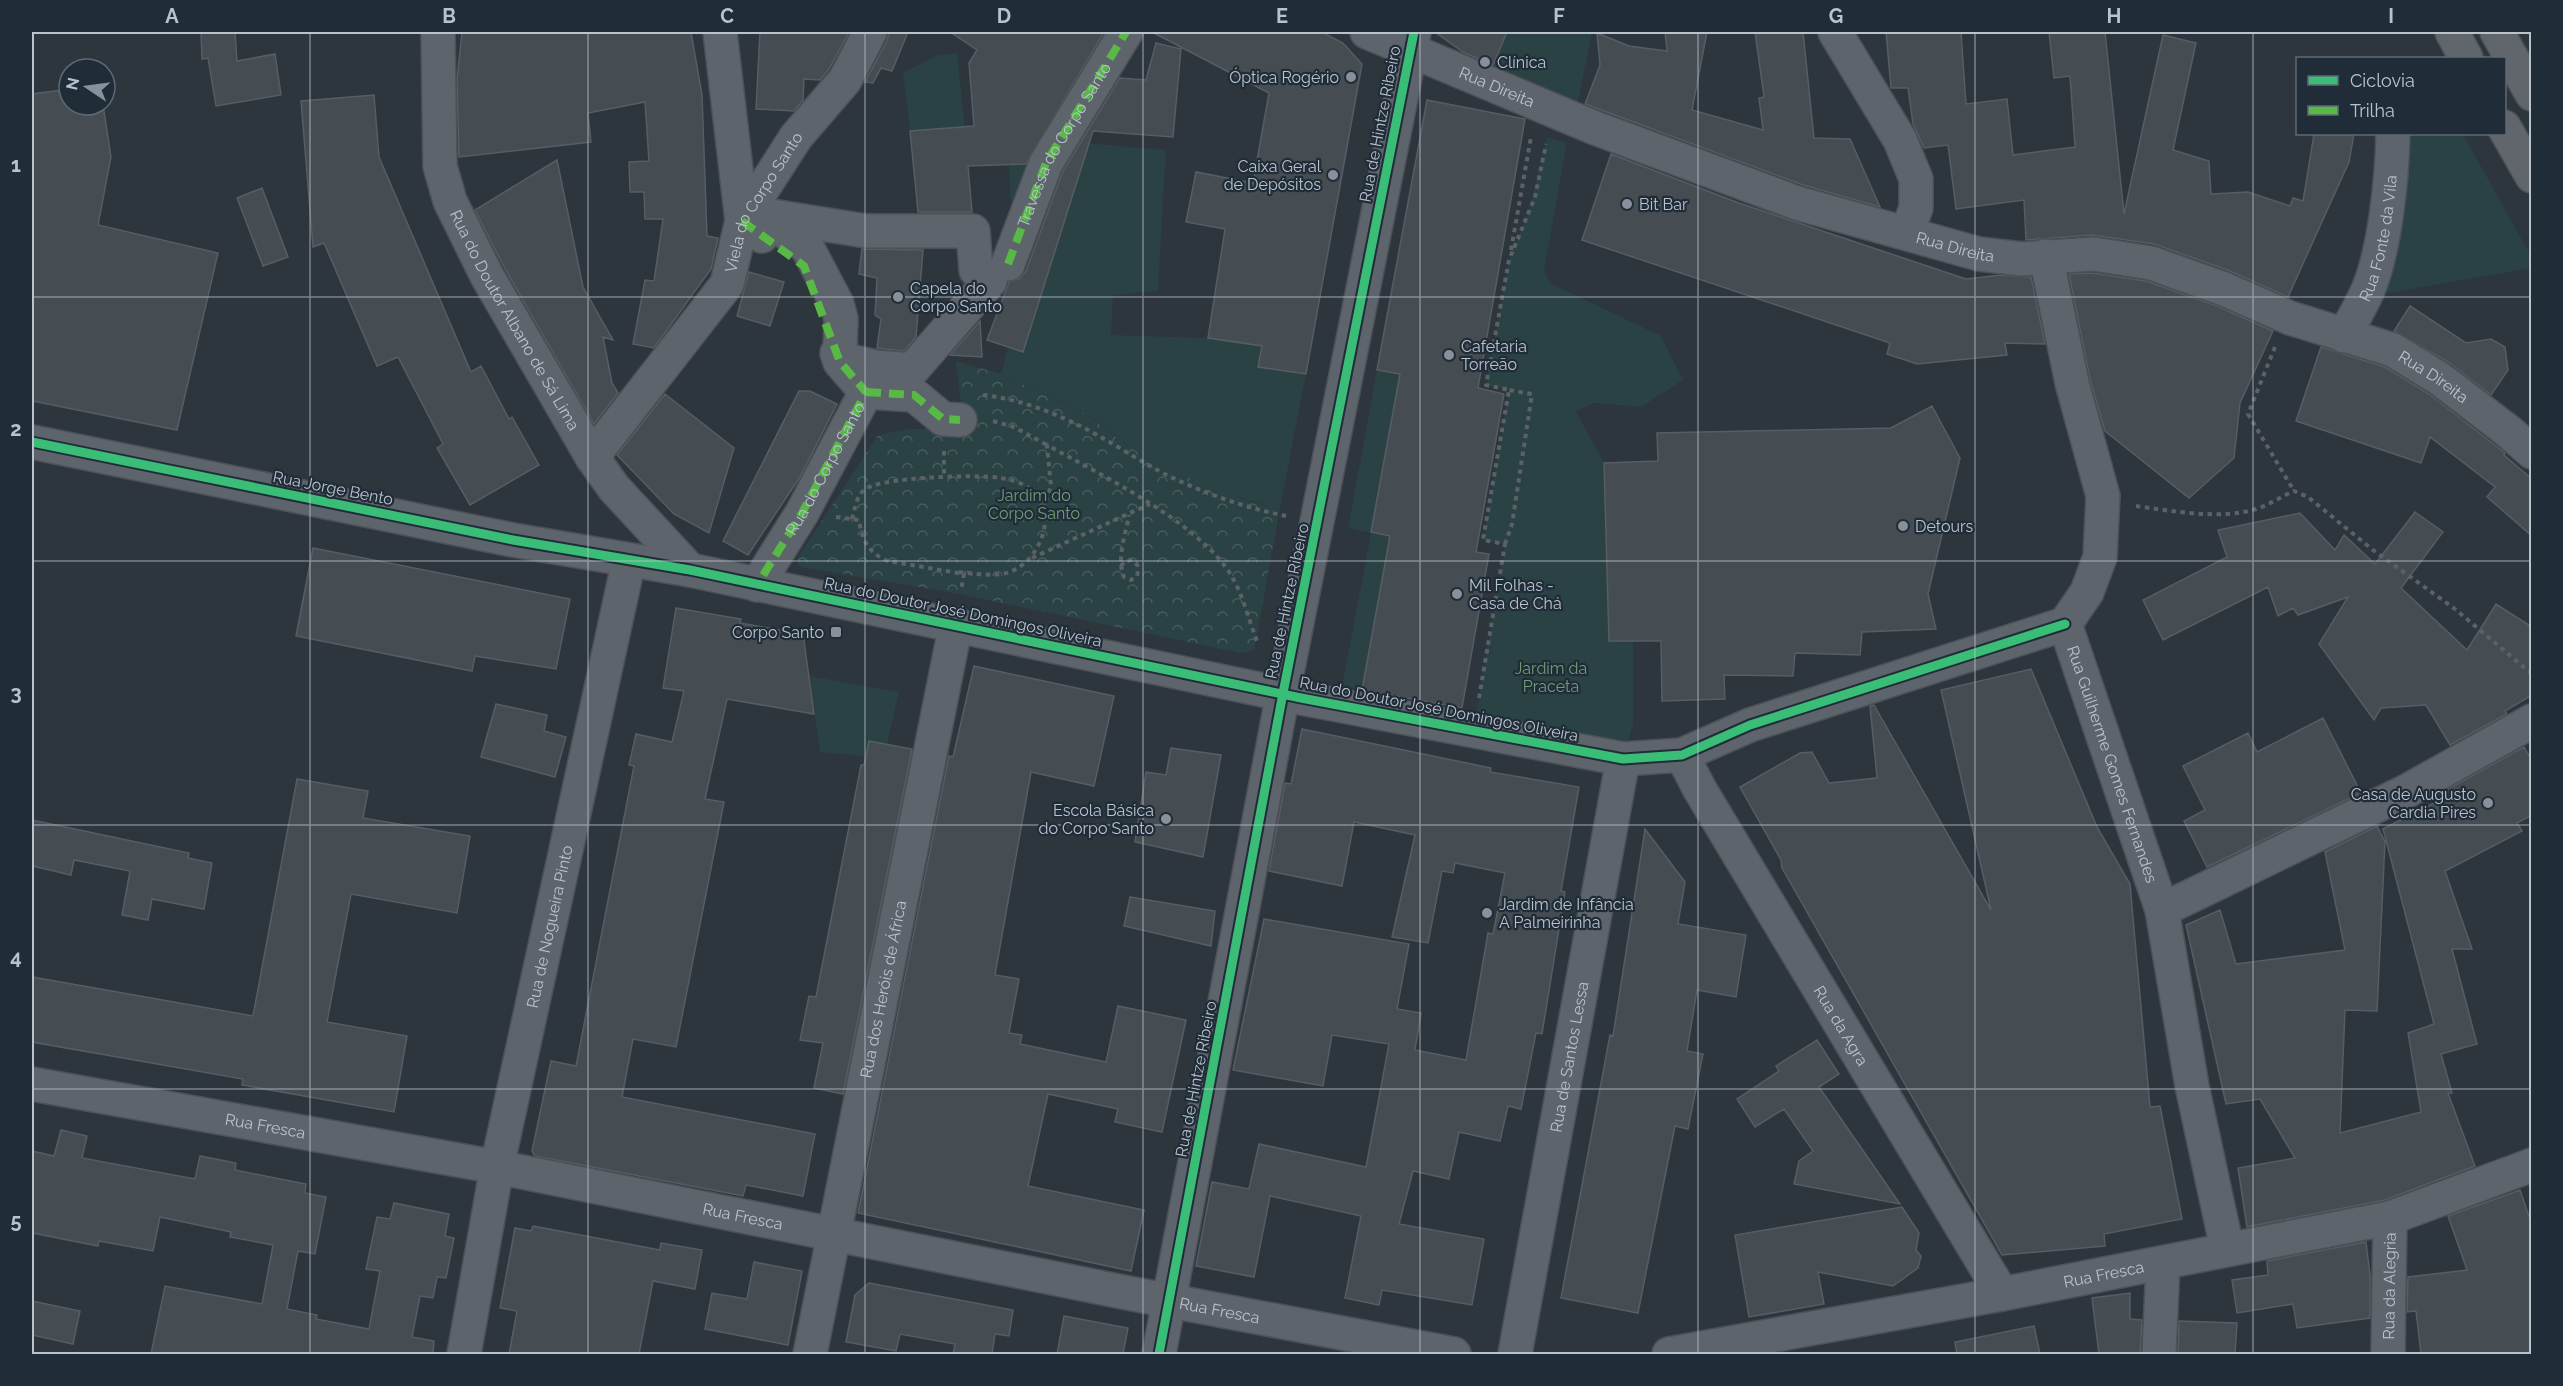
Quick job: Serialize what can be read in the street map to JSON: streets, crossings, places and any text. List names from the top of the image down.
{
  "streets": {
    "street": [
      "Rua Direita",
      "Rua de Hintze Ribeiro",
      "Travessa do Corpo Santo",
      "Viela do Corpo Santo",
      "Rua Fonte da Vila",
      "Rua do Doutor Albano de Sá Lima",
      "Rua do Corpo Santo",
      "Rua Jorge Bento",
      "Rua do Doutor José Domingos Oliveira",
      "Rua Guilherme Gomes Fernandes",
      "Rua de Nogueira Pinto",
      "Rua dos Heróis de África",
      "Rua da Agra",
      "Rua de Santos Lessa",
      "Rua Fresca",
      "Rua da Alegria"
    ]
  },
  "crossings": [
    ["Rua Direita", "Rua de Hintze Ribeiro"],
    ["Rua Direita", "Rua Fonte da Vila"],
    ["Rua Direita", "Rua Guilherme Gomes Fernandes"],
    ["Rua de Hintze Ribeiro", "Rua do Doutor José Domingos Oliveira"],
    ["Rua de Hintze Ribeiro", "Rua Fresca"],
    ["Viela do Corpo Santo", "Rua do Doutor Albano de Sá Lima"],
    ["Viela do Corpo Santo", "Rua do Corpo Santo"],
    ["Rua do Doutor Albano de Sá Lima", "Rua do Doutor José Domingos Oliveira"],
    ["Rua do Corpo Santo", "Rua do Doutor José Domingos Oliveira"],
    ["Rua Jorge Bento", "Rua de Nogueira Pinto"],
    ["Rua do Doutor José Domingos Oliveira", "Rua Guilherme Gomes Fernandes"],
    ["Rua do Doutor José Domingos Oliveira", "Rua dos Heróis de África"],
    ["Rua do Doutor José Domingos Oliveira", "Rua da Agra"],
    ["Rua do Doutor José Domingos Oliveira", "Rua de Santos Lessa"],
    ["Rua Guilherme Gomes Fernandes", "Rua Fresca"],
    ["Rua de Nogueira Pinto", "Rua Fresca"],
    ["Rua dos Heróis de África", "Rua Fresca"],
    ["Rua da Agra", "Rua Fresca"],
    ["Rua Fresca", "Rua da Alegria"]
  ],
  "parks": ["Jardim do Corpo Santo", "Jardim da Praceta"],
  "places": {
    "other": [
      "Clínica",
      "Óptica Rogério",
      "Caixa Geral de Depósitos",
      "Bit Bar",
      "Capela do Corpo Santo",
      "Cafetaria Torreão",
      "Detours",
      "Mil Folhas - Casa de Chá",
      "Casa de Augusto Cardia Pires",
      "Escola Básica do Corpo Santo",
      "Jardim de Infância A Palmeirinha"
    ],
    "transit": ["Corpo Santo"]
  },
  "legend": ["Ciclovia", "Trilha"],
  "north": "left",
  "grid": {
    "columns": [
      "A",
      "B",
      "C",
      "D",
      "E",
      "F",
      "G",
      "H",
      "I"
    ],
    "rows": [
      "1",
      "2",
      "3",
      "4",
      "5"
    ]
  }
}
